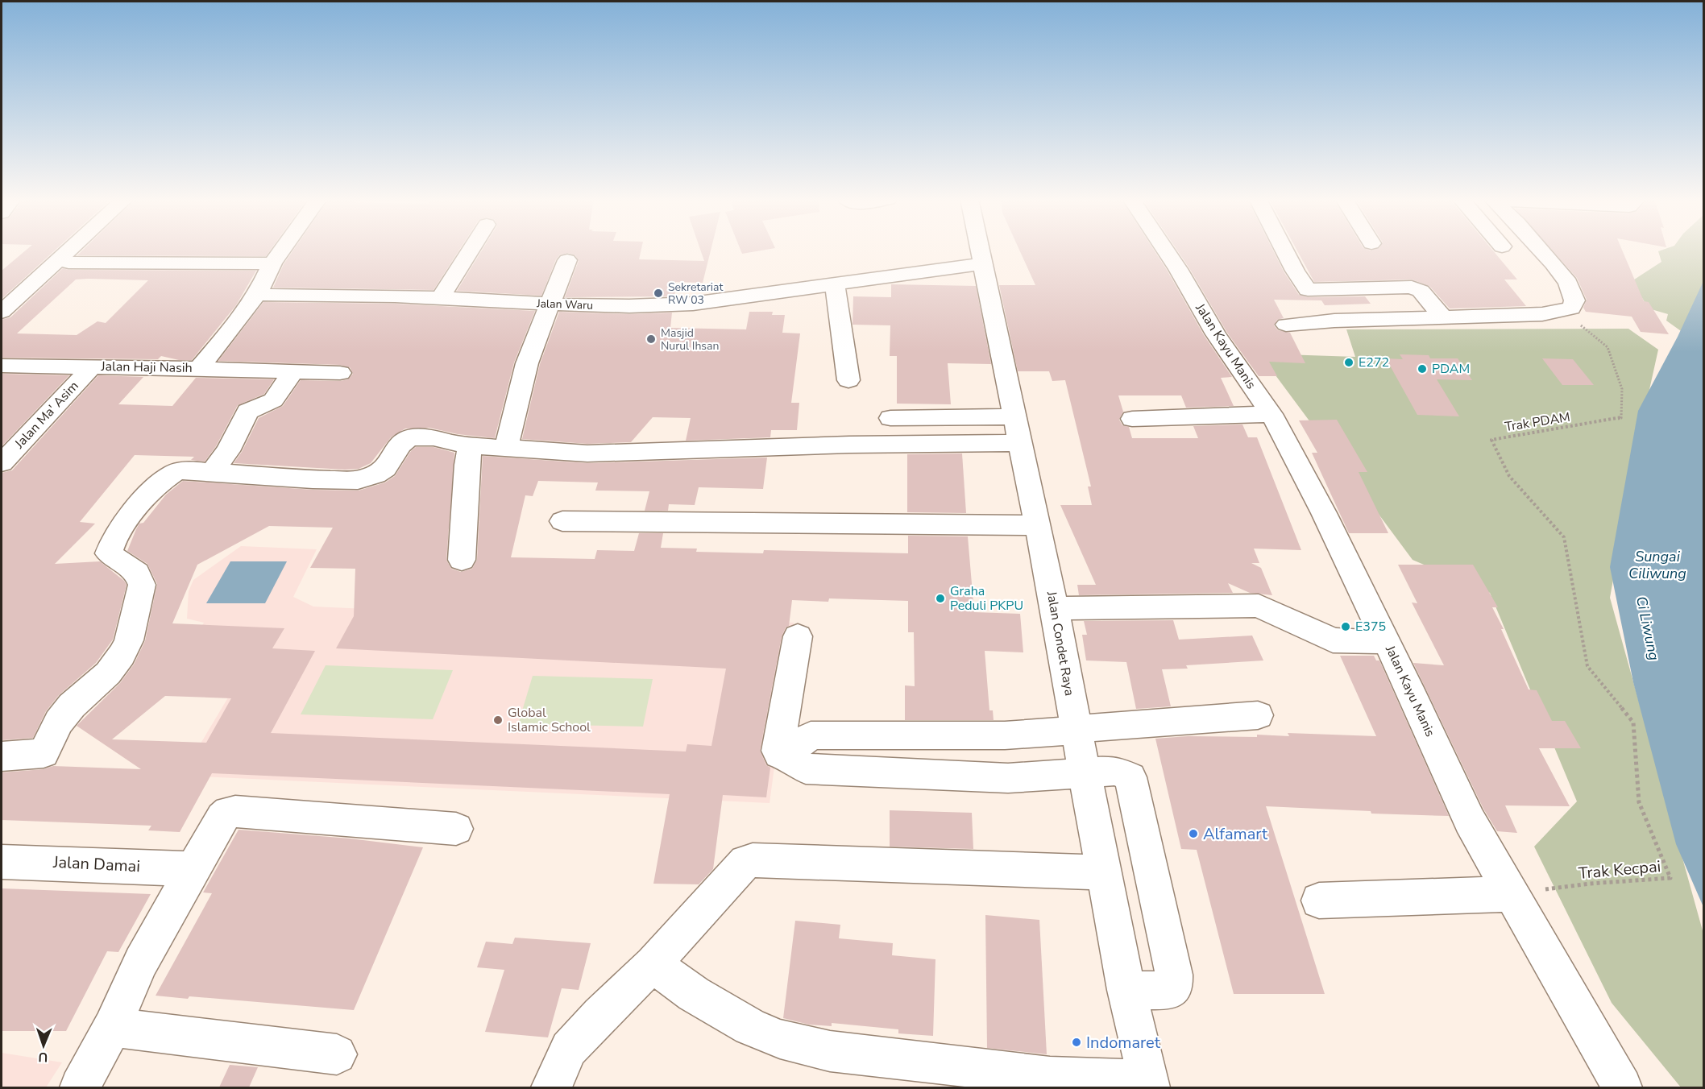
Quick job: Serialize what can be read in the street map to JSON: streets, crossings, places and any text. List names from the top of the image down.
{
  "streets": {
    "street": [
      "Jalan Waru",
      "Jalan Kayu Manis",
      "Jalan Haji Nasih",
      "Jalan Ma' Asim",
      "Jalan Condet Raya",
      "Jalan Damai"
    ],
    "path": ["Trak PDAM", "Trak Kecpai"]
  },
  "crossings": [
    ["Jalan Waru", "Jalan Haji Nasih"],
    ["Jalan Waru", "Jalan Condet Raya"],
    ["Jalan Kayu Manis", "Trak Kecpai"],
    ["Jalan Haji Nasih", "Jalan Ma' Asim"],
    ["Trak PDAM", "Trak Kecpai"]
  ],
  "water": ["Sungai Ciliwung", "Ci Liwung"],
  "places": [
    "Sekretariat RW 03",
    "Masjid Nurul Ihsan",
    "E272",
    "PDAM",
    "Graha Peduli PKPU",
    "E375",
    "Global Islamic School",
    "Alfamart",
    "Indomaret"
  ],
  "north": "bottom"
}
